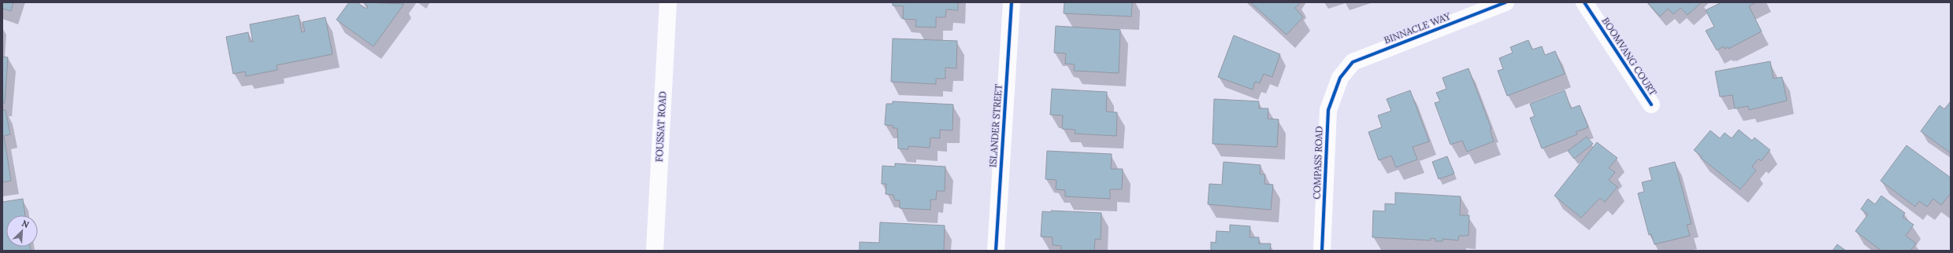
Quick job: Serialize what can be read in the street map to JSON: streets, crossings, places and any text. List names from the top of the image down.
{
  "streets": {
    "street": [
      "BINNACLE WAY",
      "BOOMVANG COURT",
      "ISLANDER STREET",
      "FOUSSAT ROAD",
      "COMPASS ROAD"
    ]
  },
  "crossings": [
    ["BINNACLE WAY", "COMPASS ROAD"]
  ],
  "north": "top right"
}
